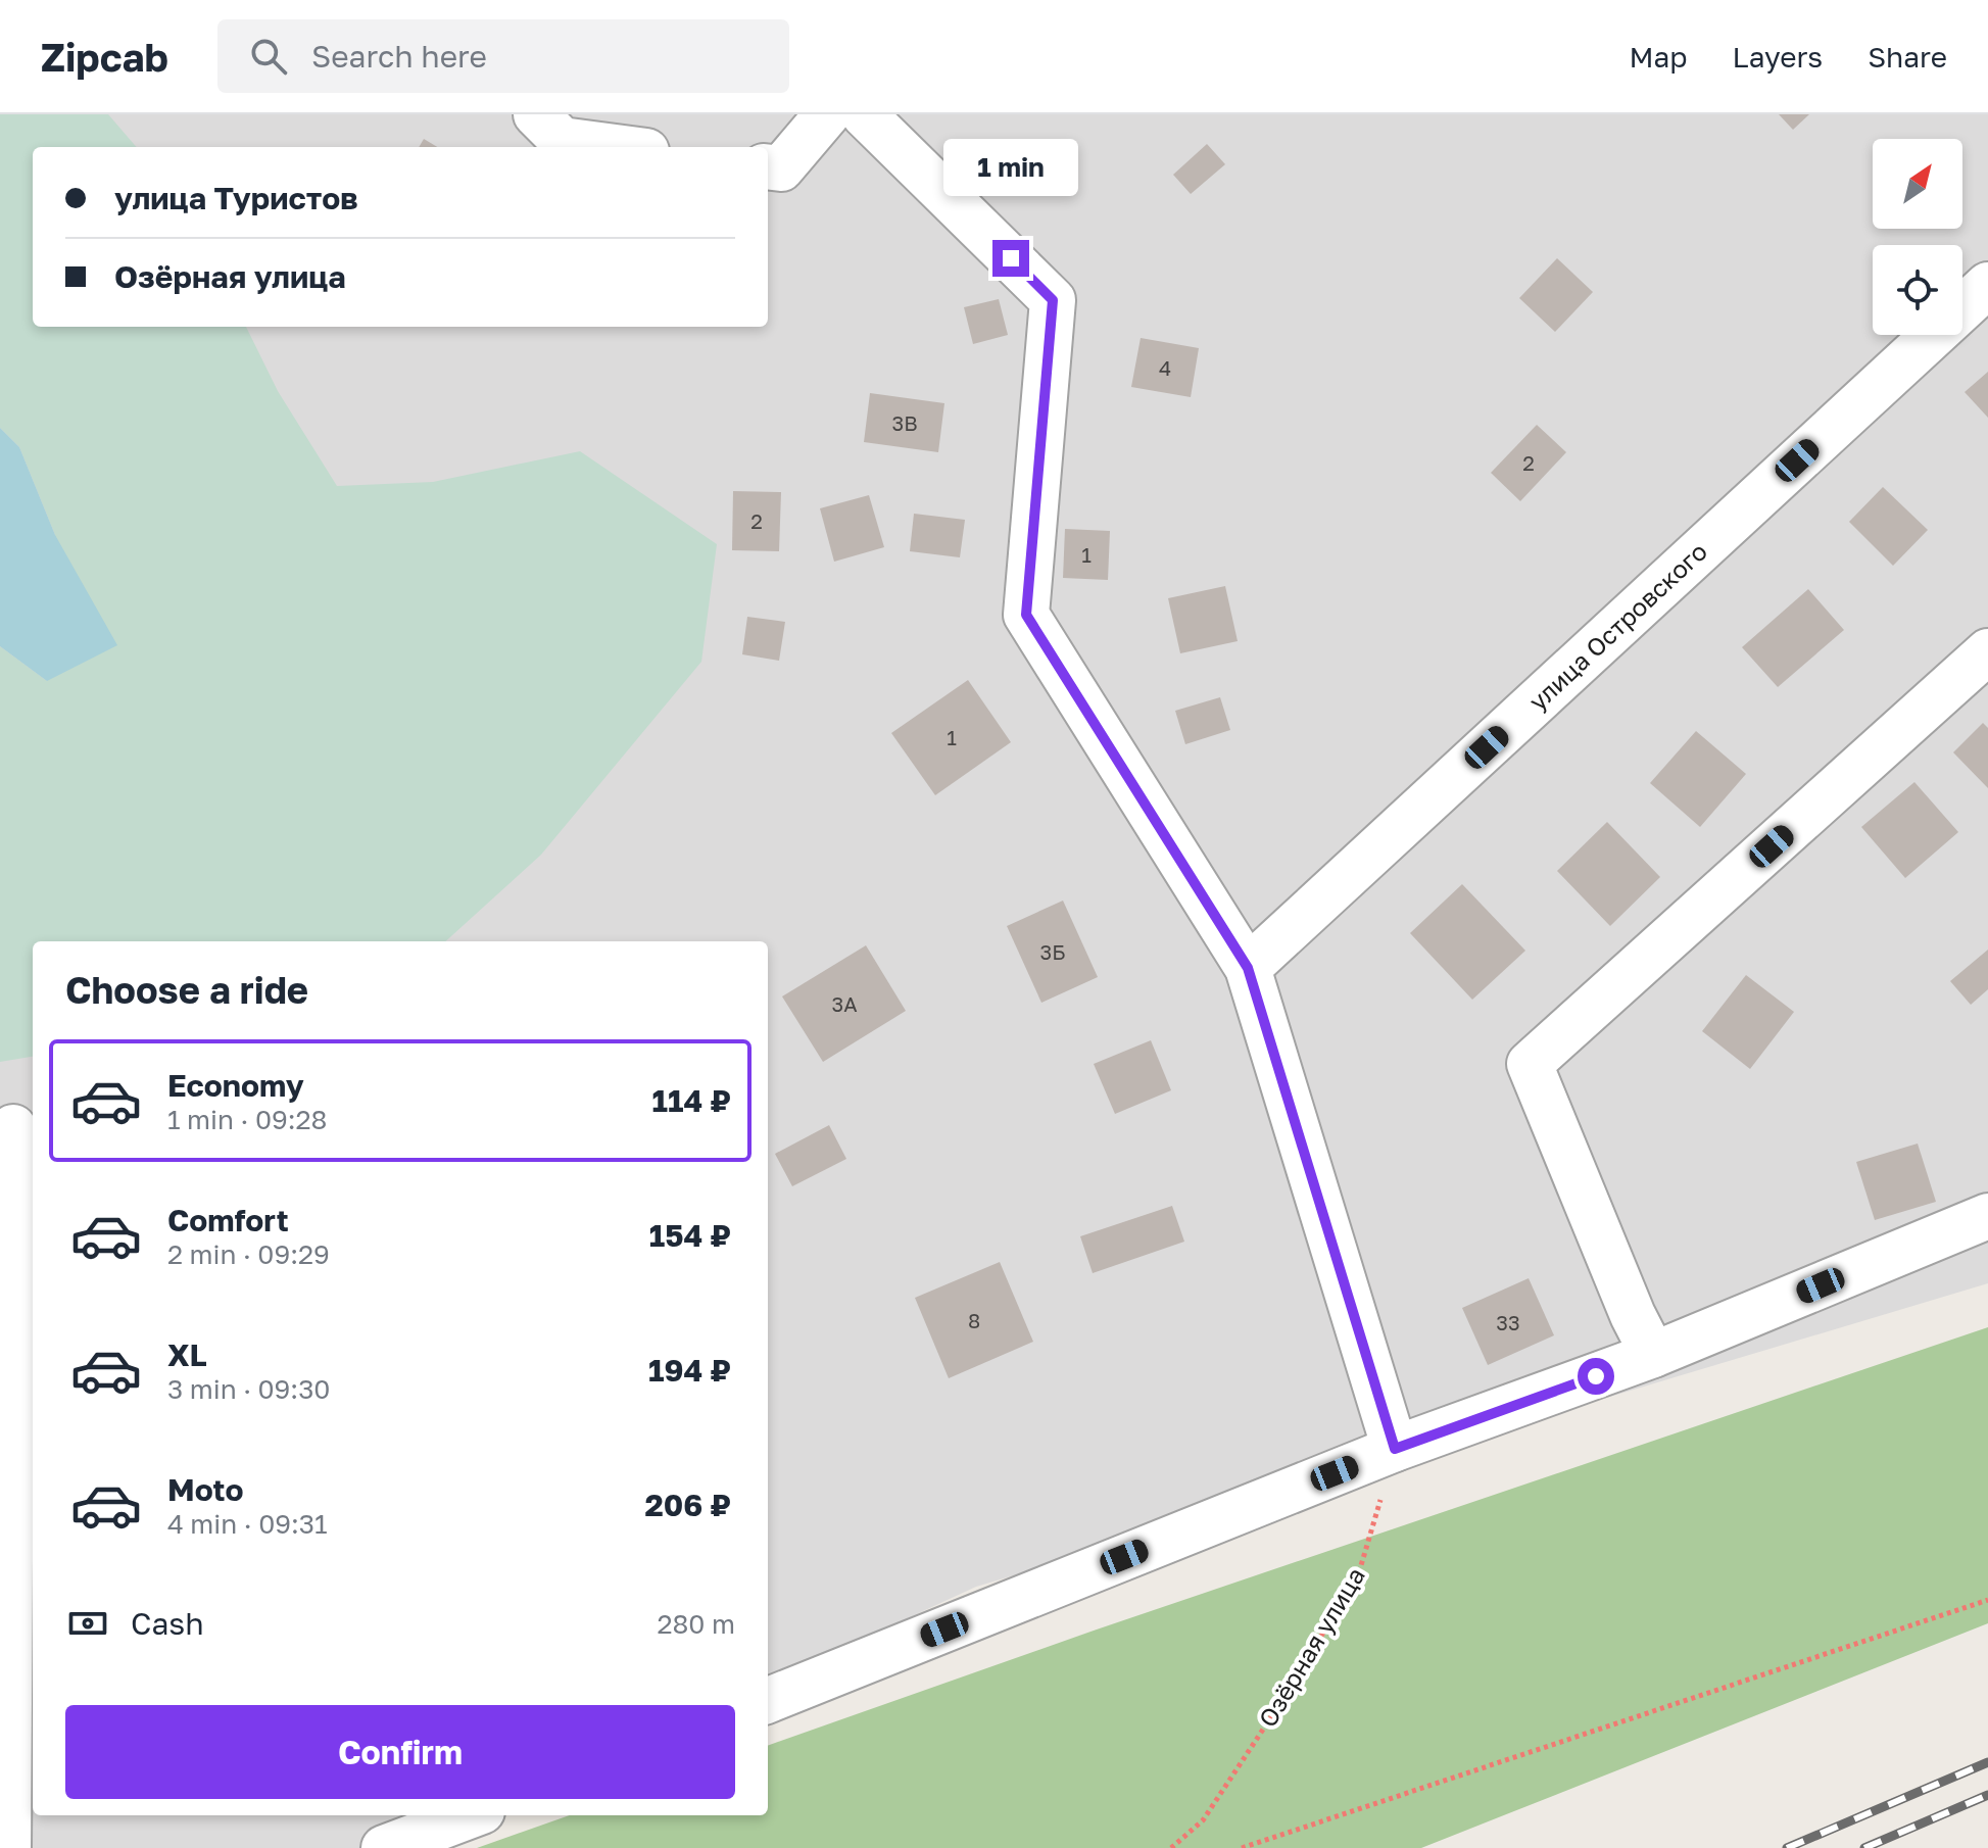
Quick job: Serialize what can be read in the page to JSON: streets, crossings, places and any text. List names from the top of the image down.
{
  "streets": {
    "street": ["улица Островского"],
    "path": ["Озёрная улица"]
  },
  "house_numbers": [
    "4",
    "3В",
    "2",
    "2",
    "1",
    "1",
    "3Б",
    "3А",
    "8",
    "33"
  ],
  "north": "top right",
  "page": {
    "header": "Zipcab",
    "search": "Search here",
    "nav": ["Map", "Layers", "Share"],
    "bubble": "1 min",
    "banner": ["улица Туристов", "Озёрная улица"],
    "heading": "Choose a ride",
    "list": [
      {
        "name": "Economy",
        "note": "1 min · 09:28",
        "value": "114 ₽"
      },
      {
        "name": "Comfort",
        "note": "2 min · 09:29",
        "value": "154 ₽"
      },
      {
        "name": "XL",
        "note": "3 min · 09:30",
        "value": "194 ₽"
      },
      {
        "name": "Moto",
        "note": "4 min · 09:31",
        "value": "206 ₽"
      }
    ],
    "pay": ["Cash", "280 m"],
    "buttons": "Confirm"
  }
}
